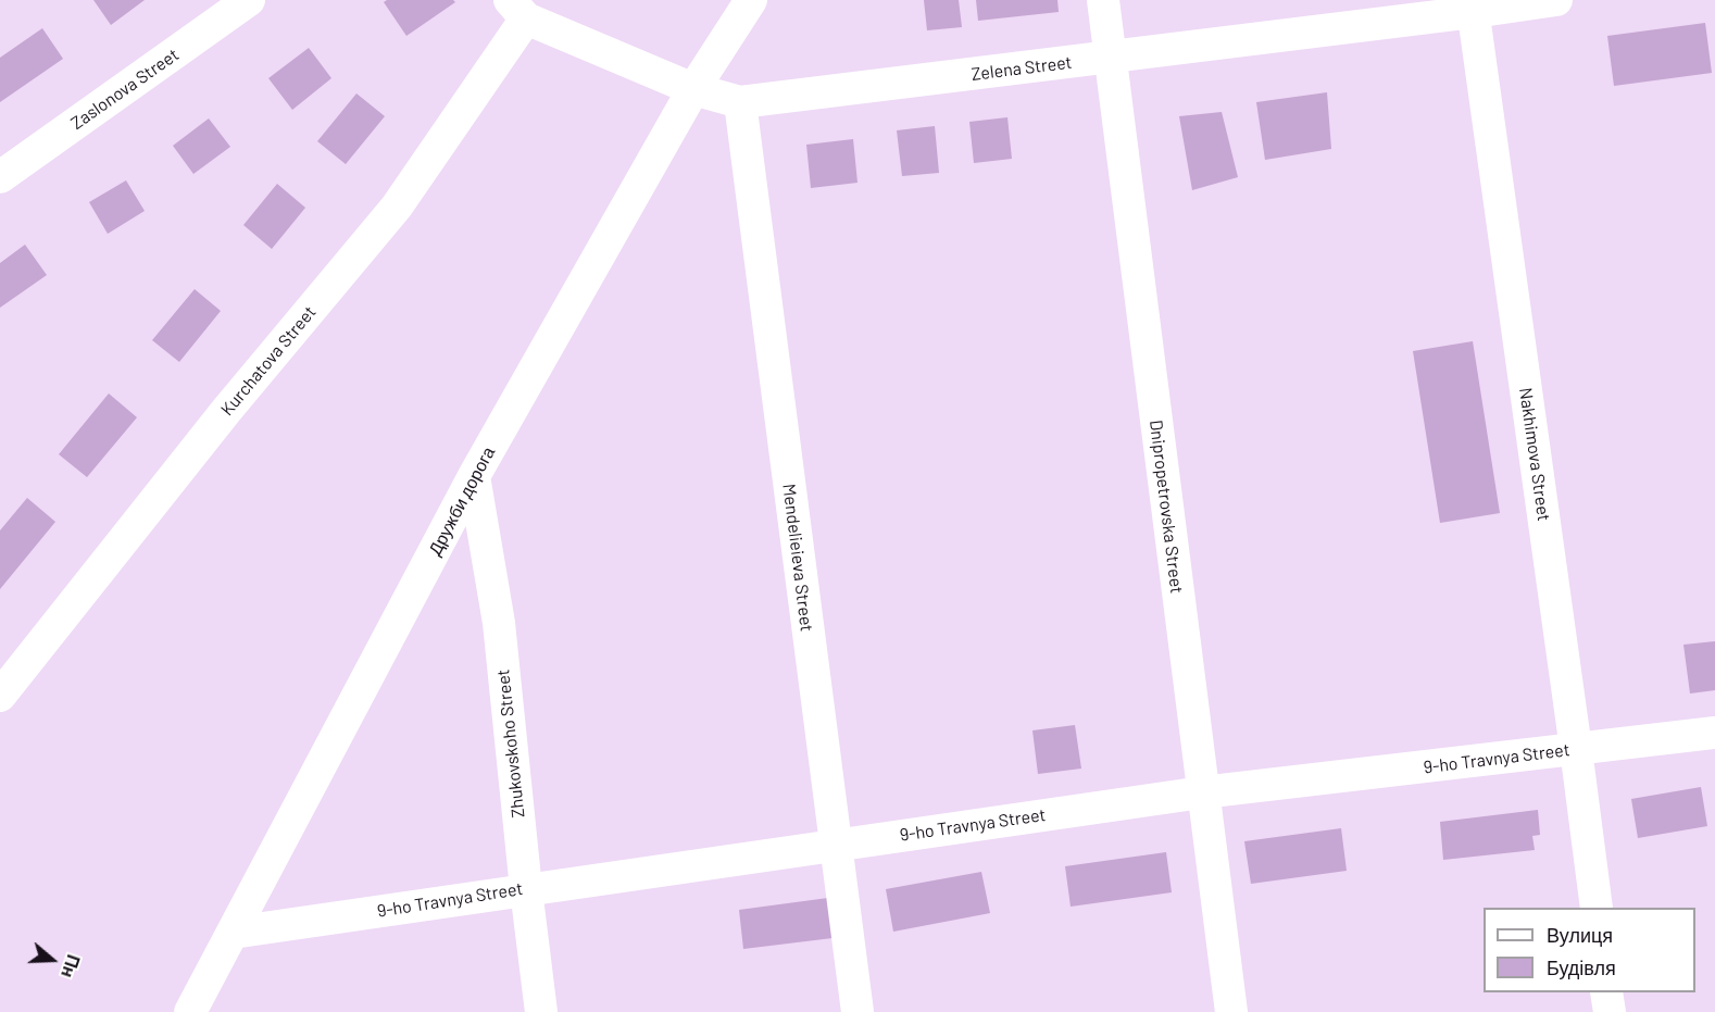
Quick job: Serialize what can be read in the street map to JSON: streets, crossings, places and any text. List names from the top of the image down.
{
  "streets": {
    "street": [
      "Zelena Street",
      "Zaslonova Street",
      "Kurchatova Street",
      "Nakhimova Street",
      "Дружби дорога",
      "Dnipropetrovska Street",
      "Mendelieieva Street",
      "Zhukovskoho Street",
      "9-ho Travnya Street"
    ]
  },
  "crossings": [
    ["Zelena Street", "Kurchatova Street"],
    ["Zelena Street", "Nakhimova Street"],
    ["Zelena Street", "Дружби дорога"],
    ["Zelena Street", "Dnipropetrovska Street"],
    ["Zelena Street", "Mendelieieva Street"],
    ["Nakhimova Street", "9-ho Travnya Street"],
    ["Дружби дорога", "Zhukovskoho Street"],
    ["Дружби дорога", "9-ho Travnya Street"],
    ["Dnipropetrovska Street", "9-ho Travnya Street"],
    ["Mendelieieva Street", "9-ho Travnya Street"],
    ["Zhukovskoho Street", "9-ho Travnya Street"]
  ],
  "legend": ["Вулиця", "Будівля"],
  "north": "right"
}
